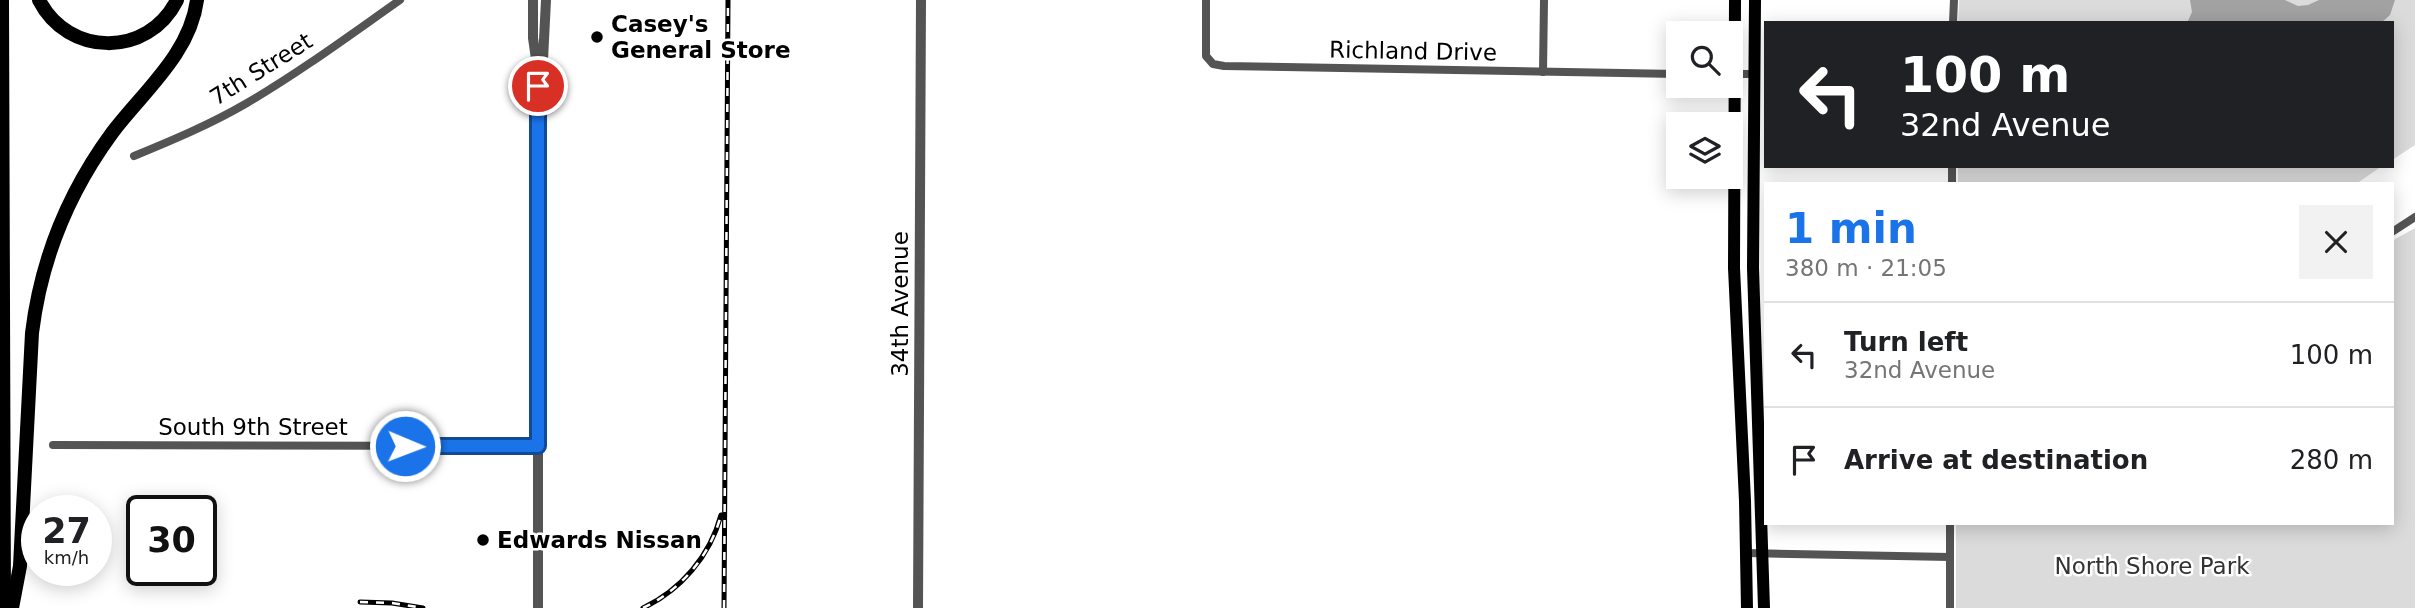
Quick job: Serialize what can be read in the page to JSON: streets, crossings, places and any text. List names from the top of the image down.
{
  "streets": {
    "street": [
      "Richland Drive",
      "7th Street",
      "34th Avenue",
      "South 9th Street"
    ]
  },
  "parks": ["North Shore Park"],
  "places": ["Casey's General Store", "Edwards Nissan"],
  "page": {
    "turn": ["100 m", "32nd Avenue"],
    "heading": ["1 min", "380 m · 21:05"],
    "list": [
      {
        "name": "Turn left",
        "note": "32nd Avenue",
        "value": "100 m"
      },
      {
        "name": "Arrive at destination",
        "value": "280 m"
      }
    ],
    "speed": "27 km/h",
    "limit": "30"
  }
}
